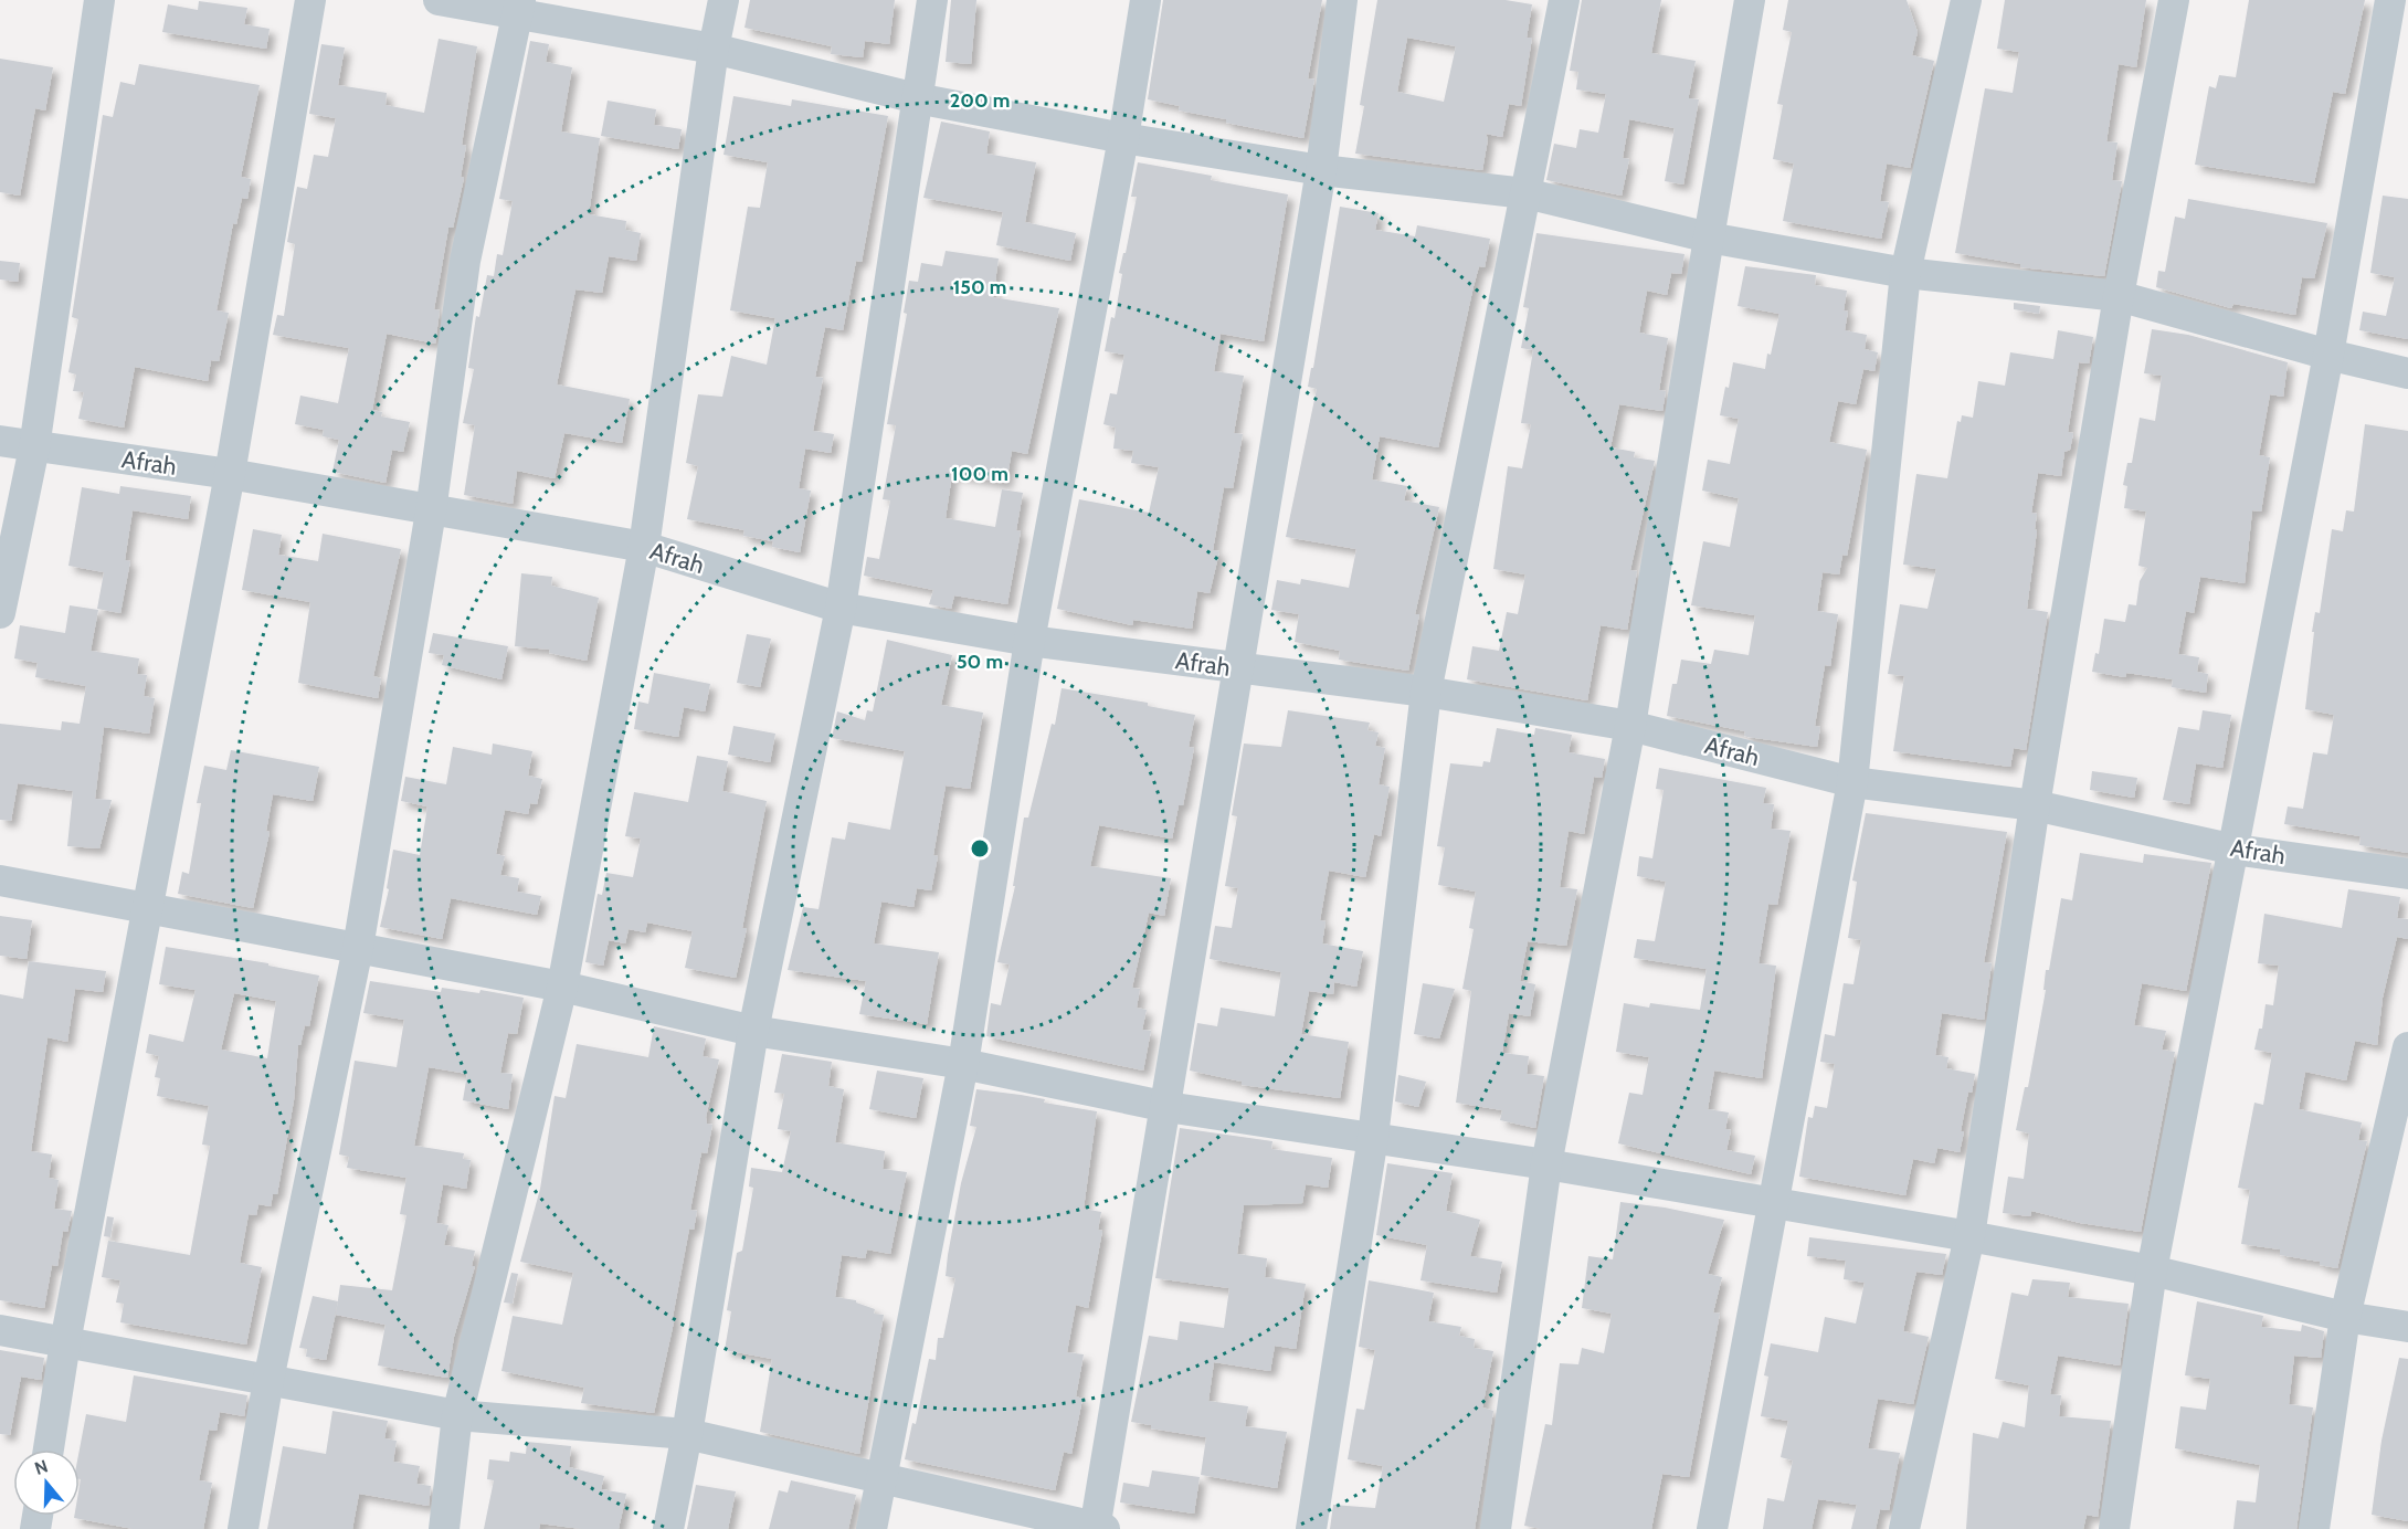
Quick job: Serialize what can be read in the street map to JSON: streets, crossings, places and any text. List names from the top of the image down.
{
  "streets": {
    "street": ["Afrah"]
  },
  "north": "top",
  "rings": [
    "200 m",
    "150 m",
    "100 m",
    "50 m"
  ]
}
